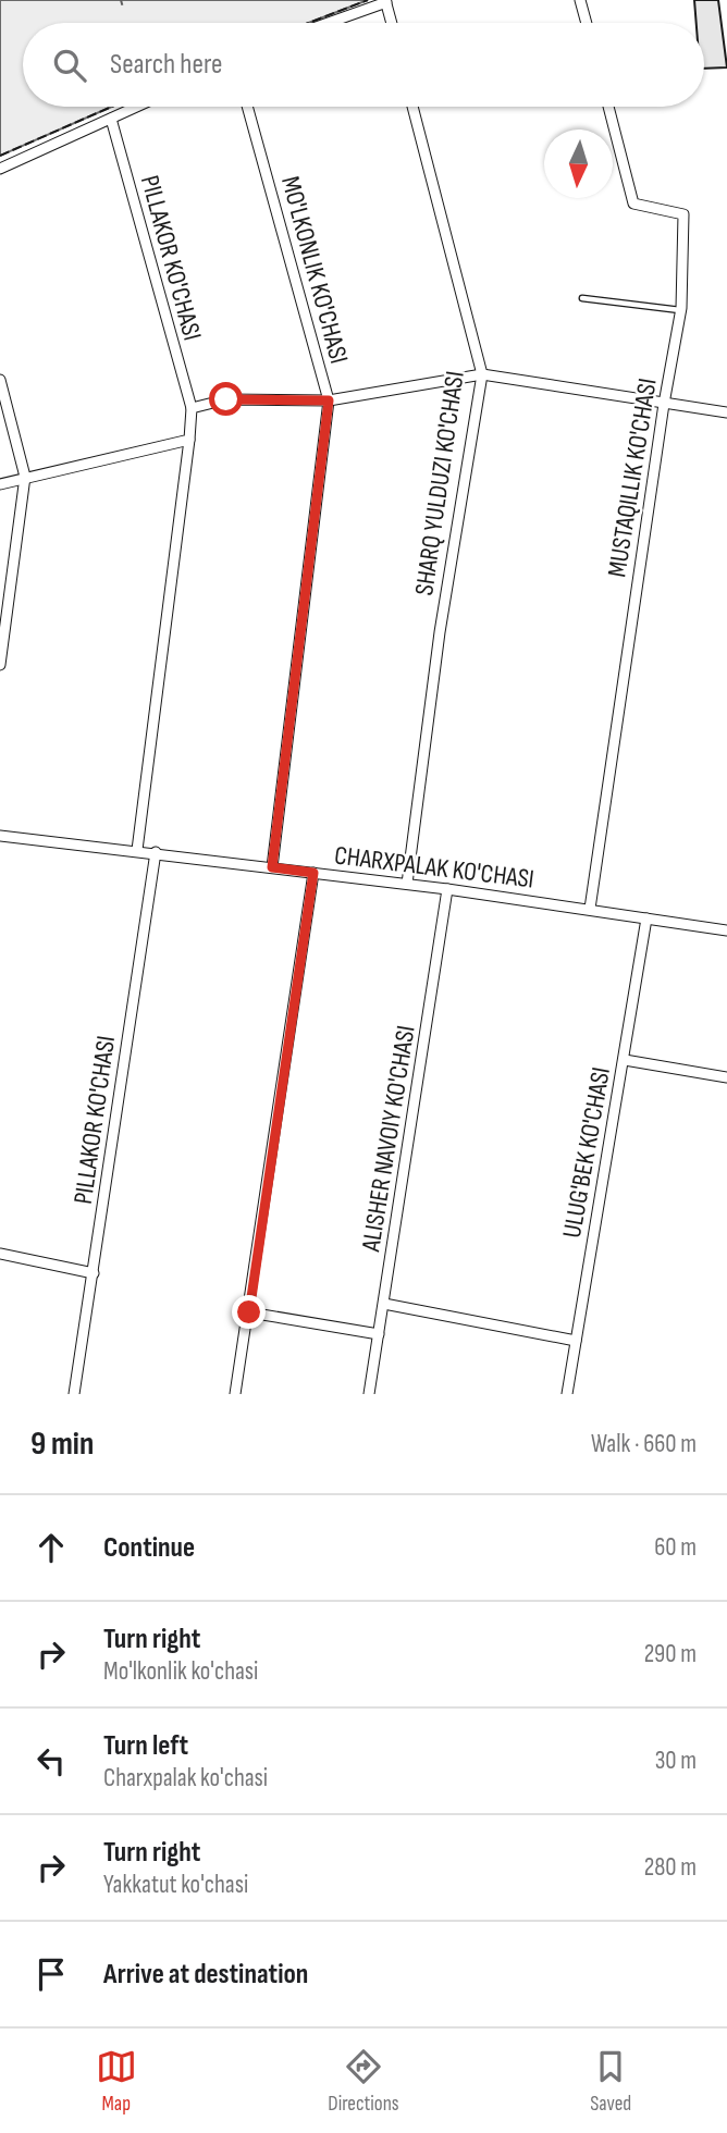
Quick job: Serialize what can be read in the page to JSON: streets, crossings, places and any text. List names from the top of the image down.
{
  "streets": {
    "street": [
      "PILLAKOR KO'CHASI",
      "MO'LKONLIK KO'CHASI",
      "MUSTAQILLIK KO'CHASI",
      "SHARQ YULDUZI KO'CHASI",
      "CHARXPALAK KO'CHASI",
      "ALISHER NAVOIY KO'CHASI",
      "ULUG'BEK KO'CHASI"
    ]
  },
  "crossings": [
    ["PILLAKOR KO'CHASI", "CHARXPALAK KO'CHASI"],
    ["MO'LKONLIK KO'CHASI", "CHARXPALAK KO'CHASI"],
    ["MUSTAQILLIK KO'CHASI", "CHARXPALAK KO'CHASI"],
    ["SHARQ YULDUZI KO'CHASI", "CHARXPALAK KO'CHASI"],
    ["CHARXPALAK KO'CHASI", "ALISHER NAVOIY KO'CHASI"],
    ["CHARXPALAK KO'CHASI", "ULUG'BEK KO'CHASI"]
  ],
  "north": "bottom",
  "page": {
    "search": "Search here",
    "heading": ["9 min", "Walk · 660 m"],
    "list": [
      ["Continue", "60 m"],
      ["Turn right", "Mo'lkonlik ko'chasi", "290 m"],
      ["Turn left", "Charxpalak ko'chasi", "30 m"],
      ["Turn right", "Yakkatut ko'chasi", "280 m"],
      "Arrive at destination"
    ],
    "nav": ["Map", "Directions", "Saved"]
  }
}
